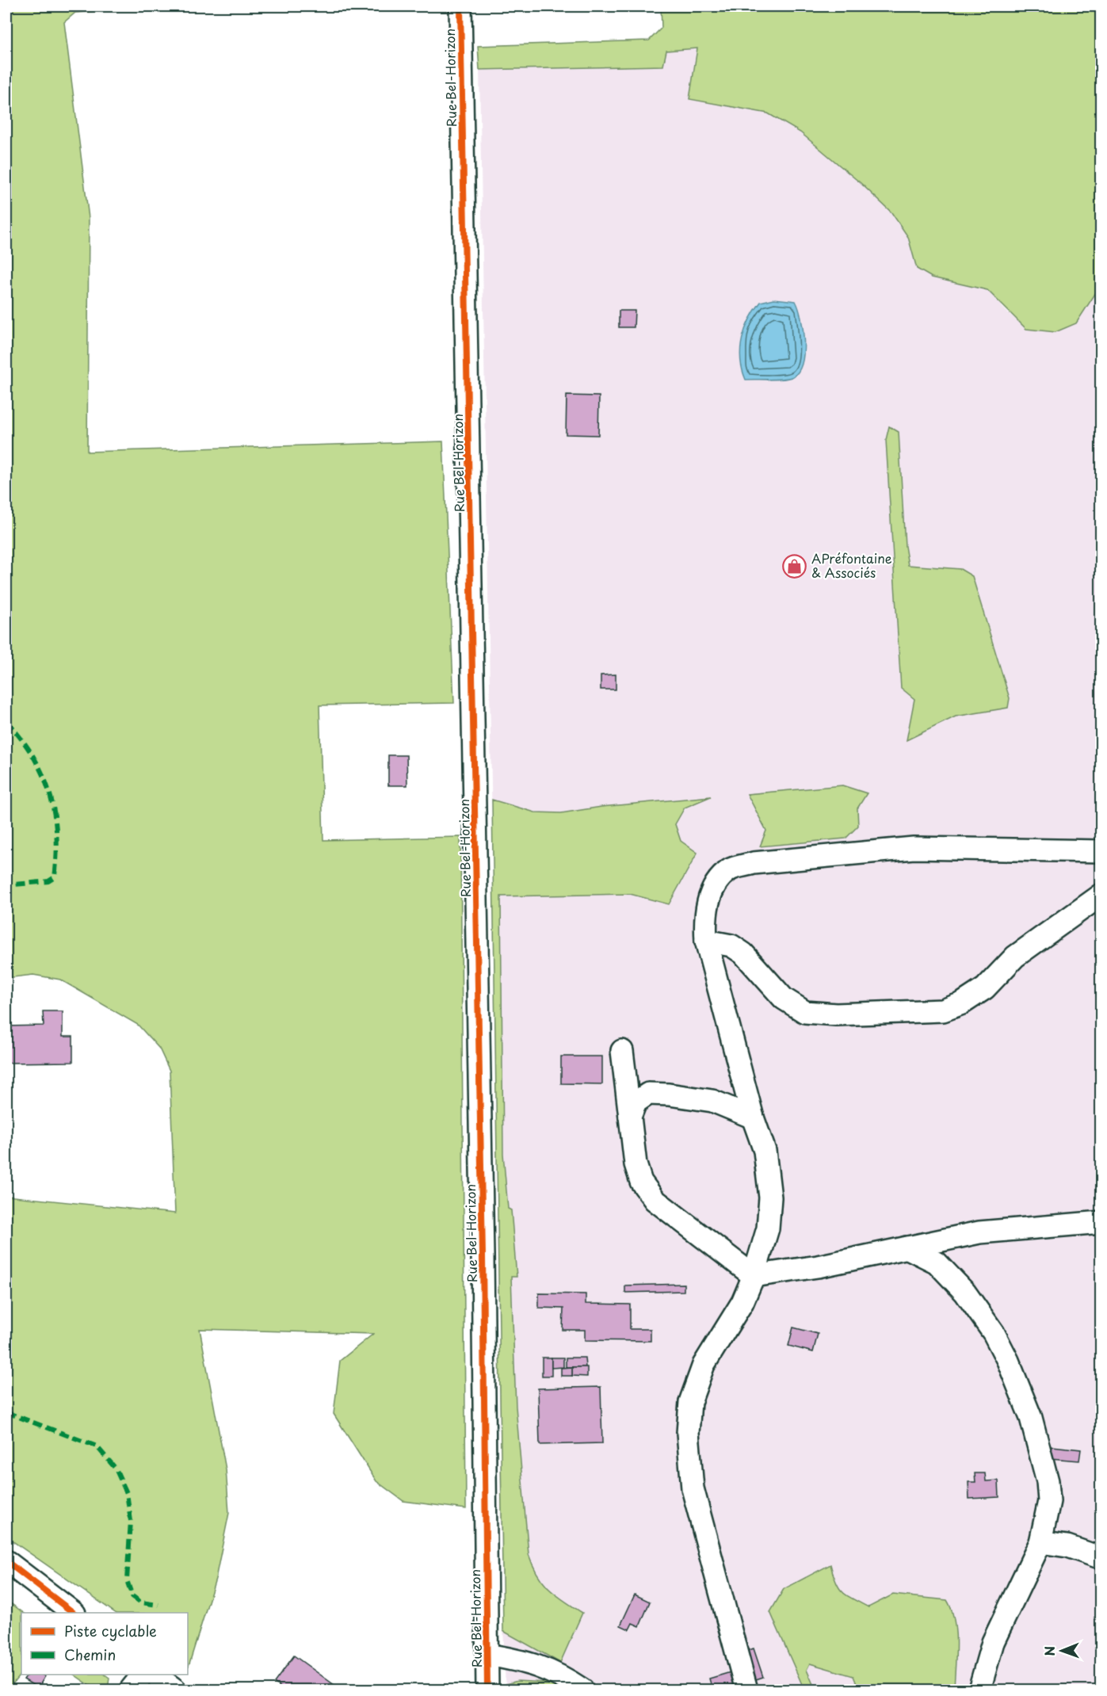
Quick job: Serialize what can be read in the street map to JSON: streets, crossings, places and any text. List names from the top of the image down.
{
  "streets": {
    "street": ["Rue Bel-Horizon"]
  },
  "places": {
    "shop": ["APréfontaine & Associés"]
  },
  "legend": ["Piste cyclable", "Chemin"],
  "north": "left"
}
